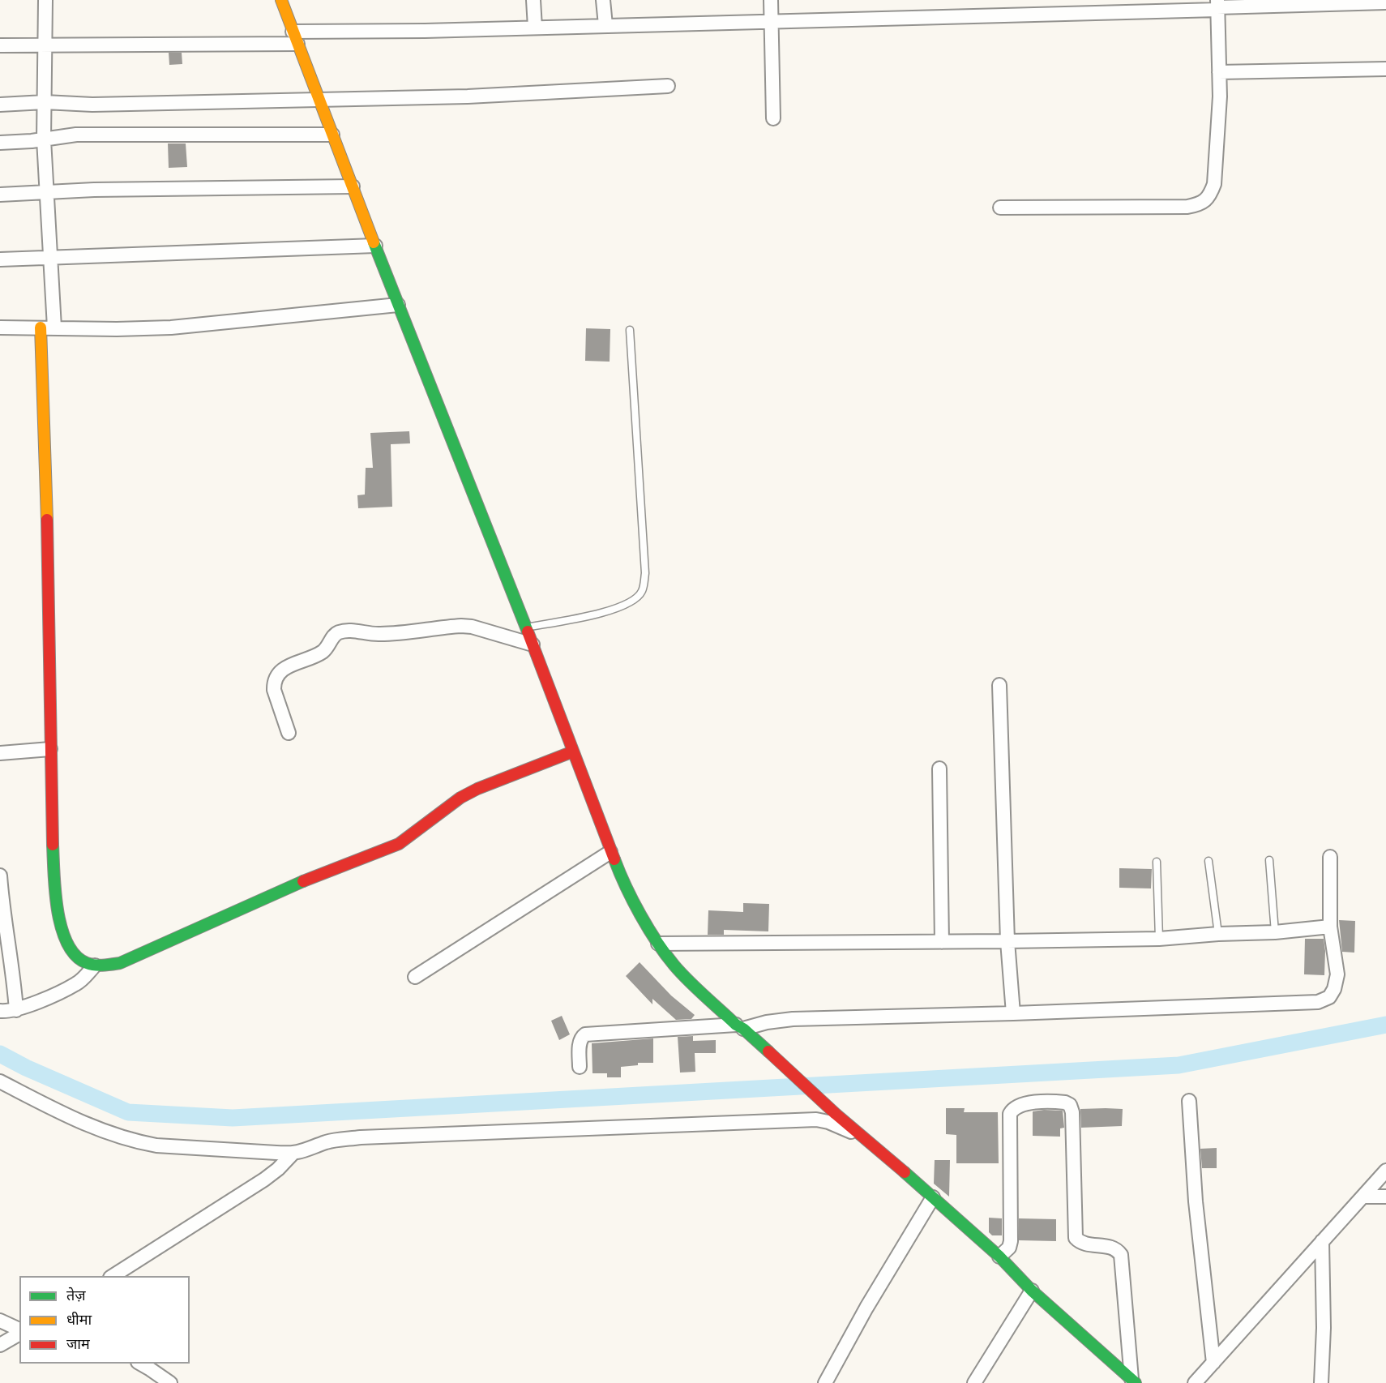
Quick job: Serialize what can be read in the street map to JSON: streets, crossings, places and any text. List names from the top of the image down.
{
  "legend": ["तेज़", "धीमा", "जाम"]
}
